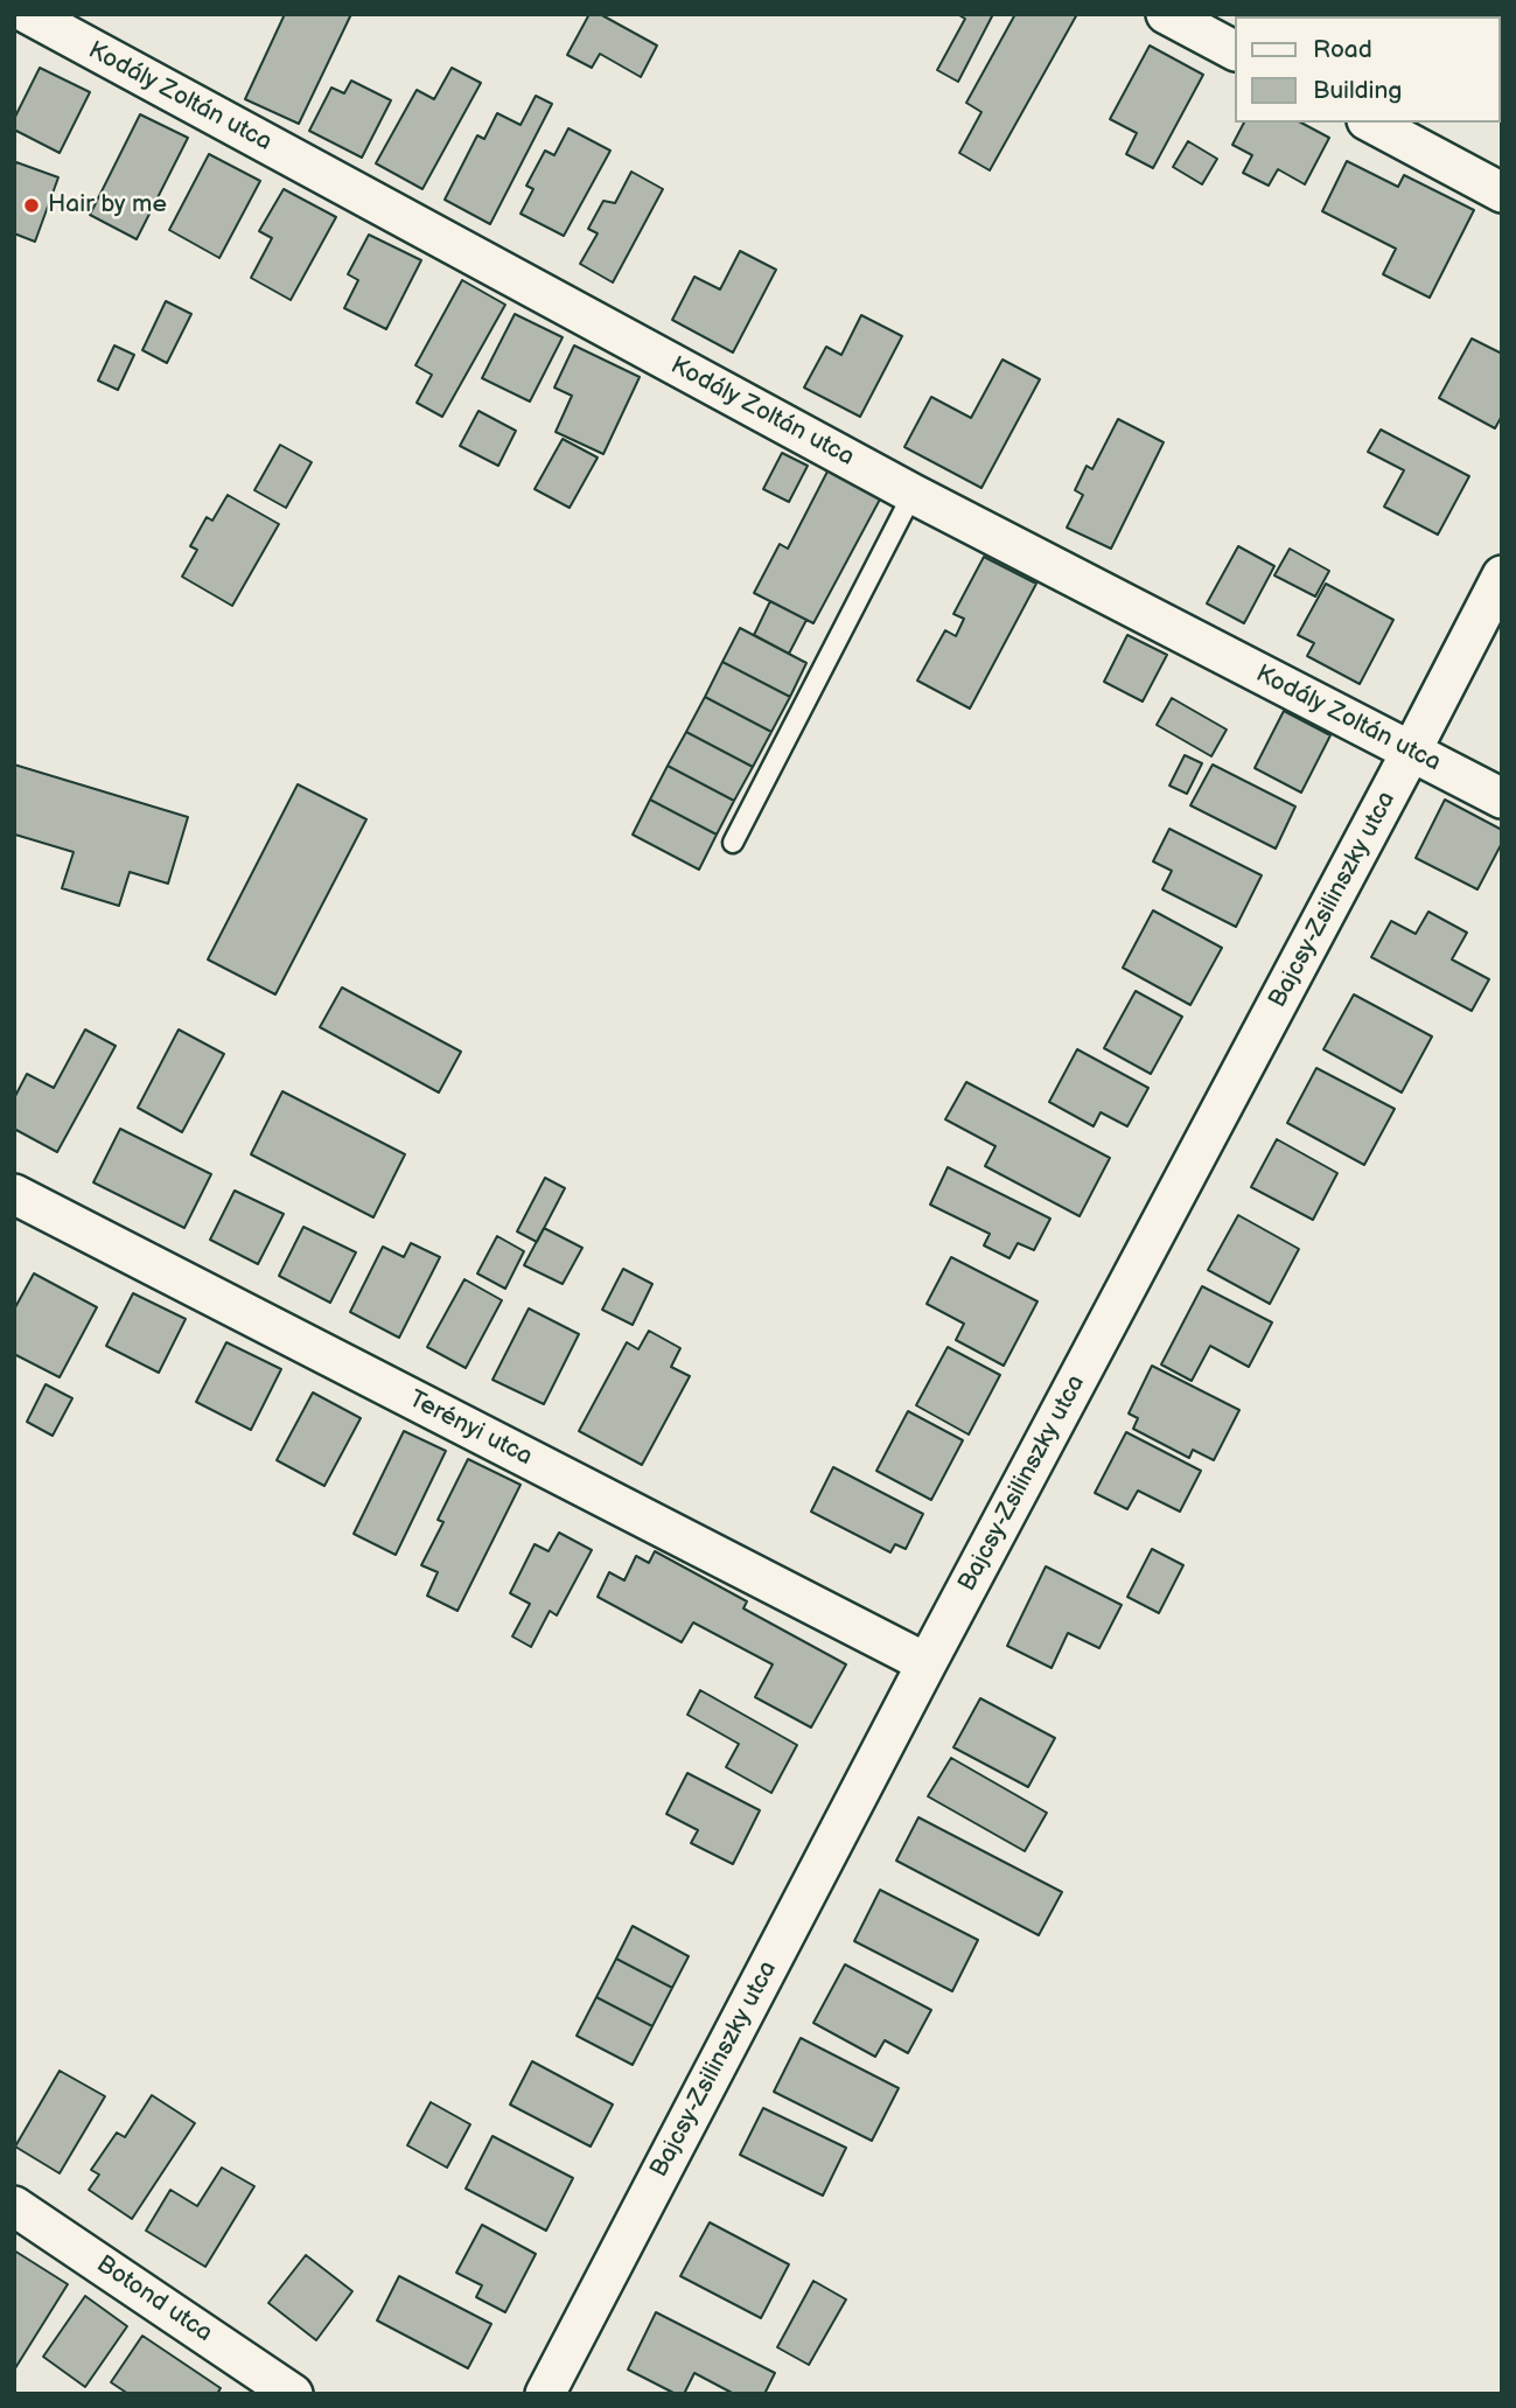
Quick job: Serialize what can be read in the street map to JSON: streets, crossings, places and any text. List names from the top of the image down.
{
  "streets": {
    "street": [
      "Kodály Zoltán utca",
      "Bajcsy-Zsilinszky utca",
      "Terényi utca",
      "Botond utca"
    ]
  },
  "crossings": [
    ["Kodály Zoltán utca", "Bajcsy-Zsilinszky utca"],
    ["Bajcsy-Zsilinszky utca", "Terényi utca"]
  ],
  "places": ["Hair by me"],
  "legend": ["Road", "Building"]
}
